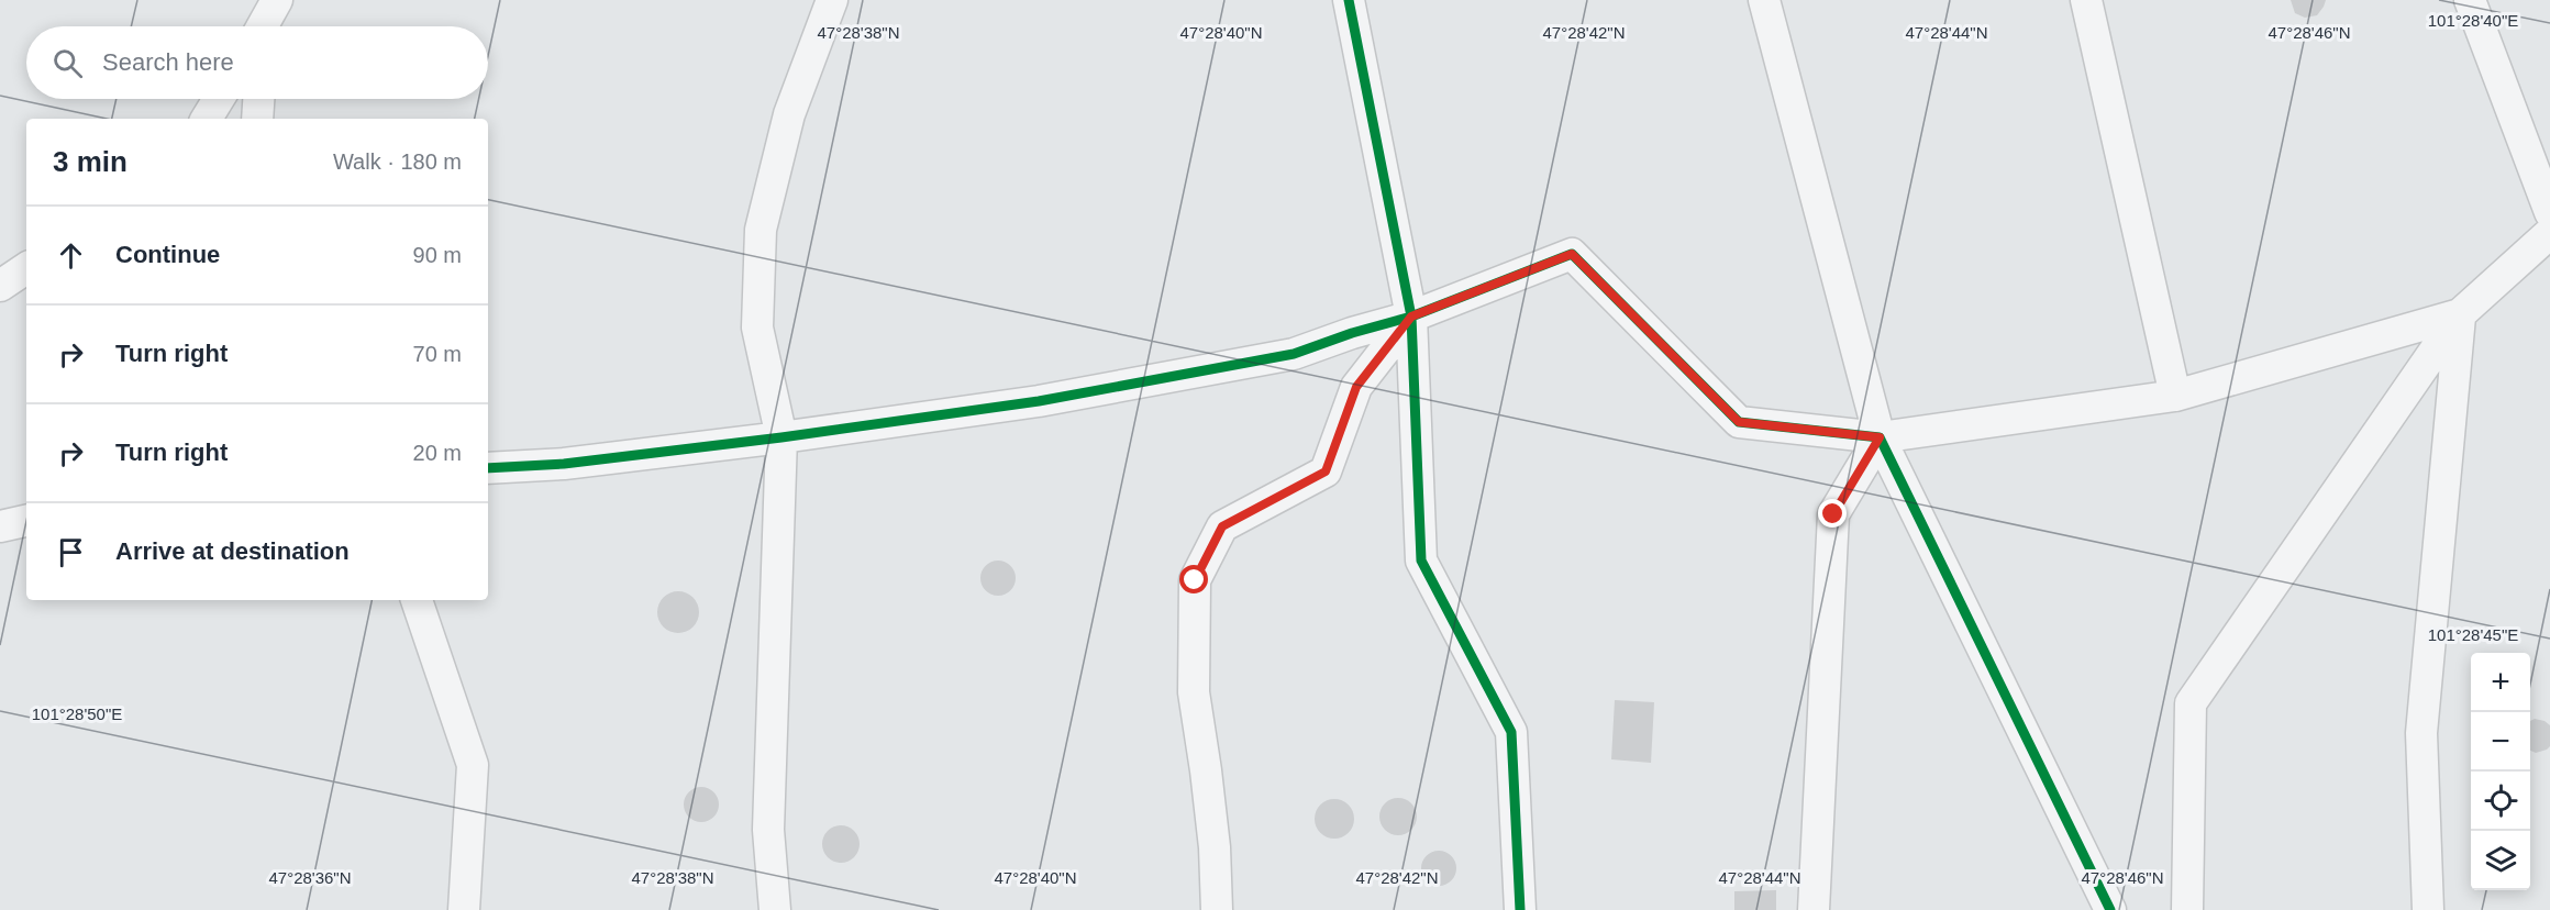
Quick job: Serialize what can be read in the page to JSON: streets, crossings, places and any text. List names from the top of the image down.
{
  "page": {
    "search": "Search here",
    "heading": ["3 min", "Walk · 180 m"],
    "list": [
      ["Continue", "90 m"],
      ["Turn right", "70 m"],
      ["Turn right", "20 m"],
      "Arrive at destination"
    ],
    "map_buttons": ["+", "−"]
  },
  "coordinates": [
    "101°28'40\"E",
    "47°28'38\"N",
    "47°28'40\"N",
    "47°28'42\"N",
    "47°28'44\"N",
    "47°28'46\"N",
    "101°28'45\"E",
    "101°28'50\"E",
    "47°28'36\"N"
  ]
}
